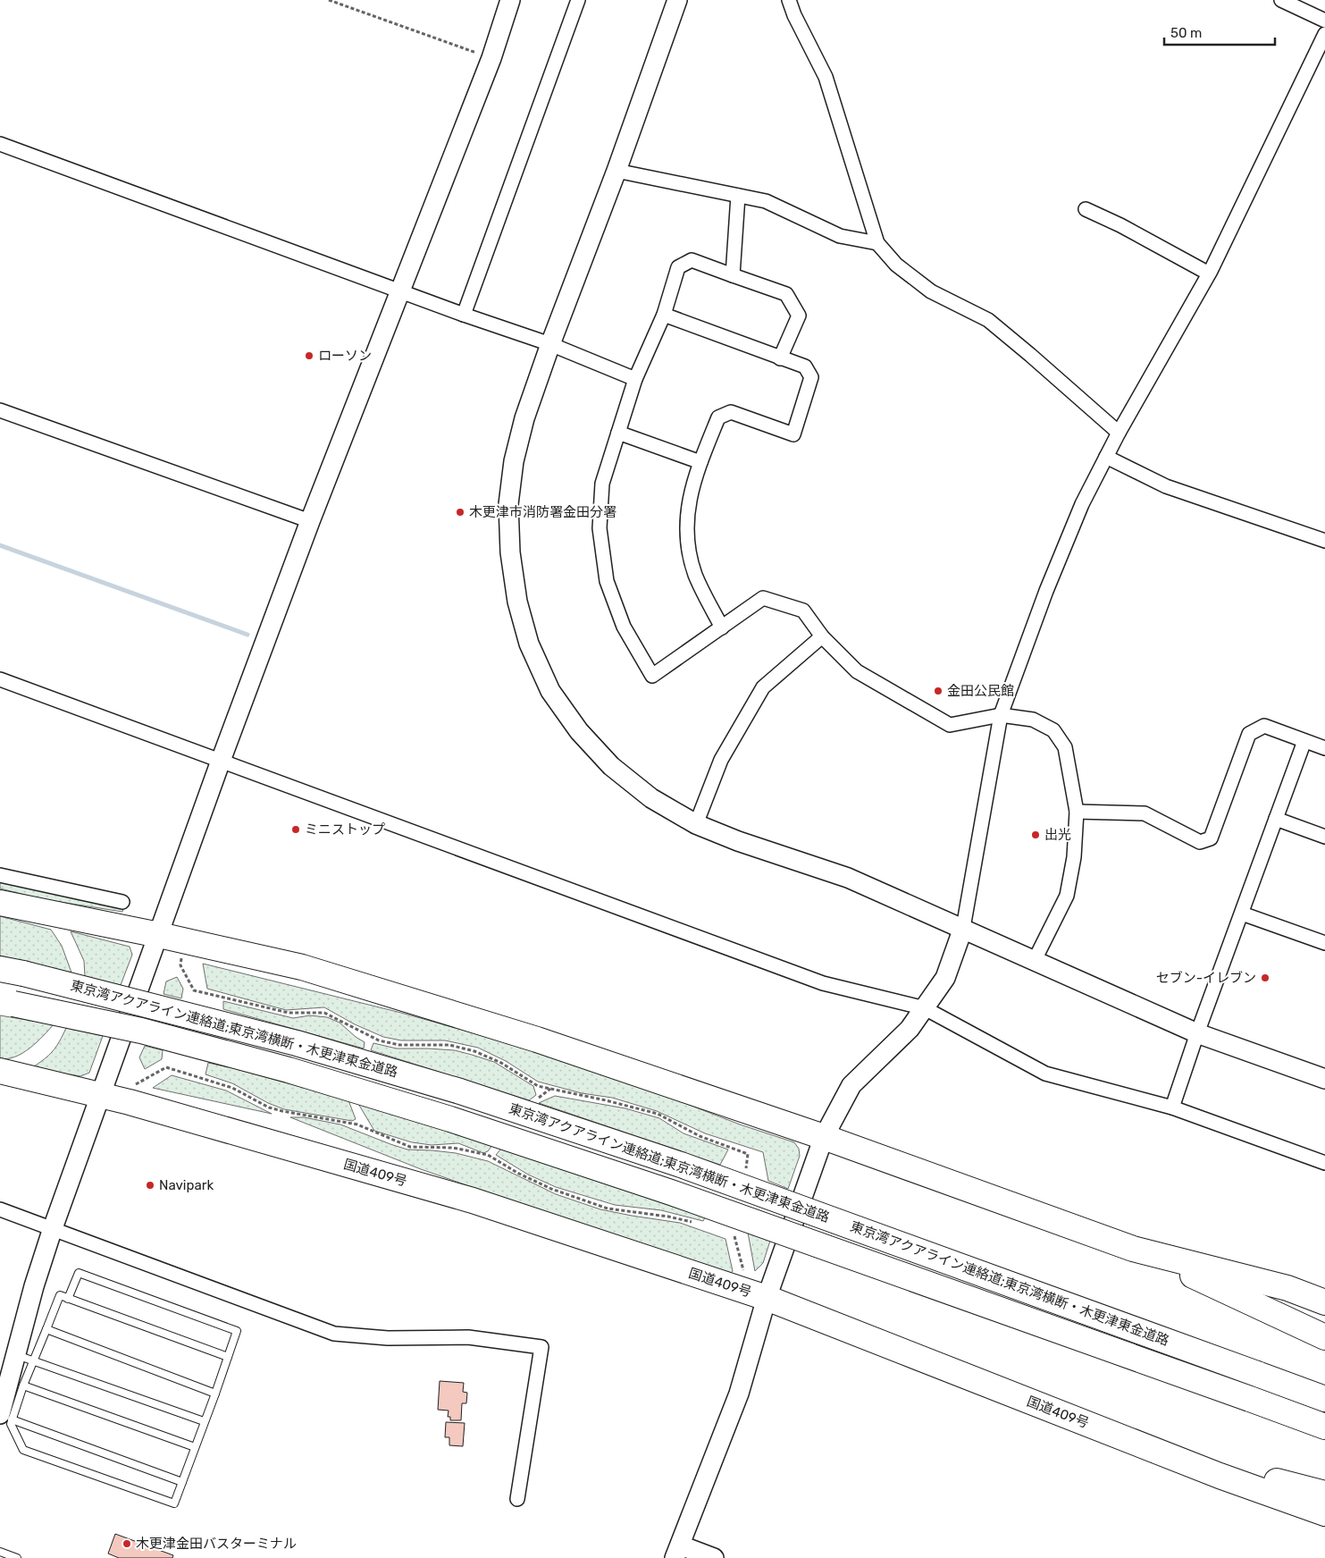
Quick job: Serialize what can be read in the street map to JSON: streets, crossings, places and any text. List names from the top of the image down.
{
  "streets": {
    "highway": ["東京湾アクアライン連絡道;東京湾横断・木更津東金道路", "国道409号"]
  },
  "places": [
    "ローソン",
    "木更津市消防署金田分署",
    "金田公民館",
    "ミニストップ",
    "出光",
    "セブン-イレブン",
    "Navipark",
    "木更津金田バスターミナル"
  ],
  "scale_bar": "50 m"
}
